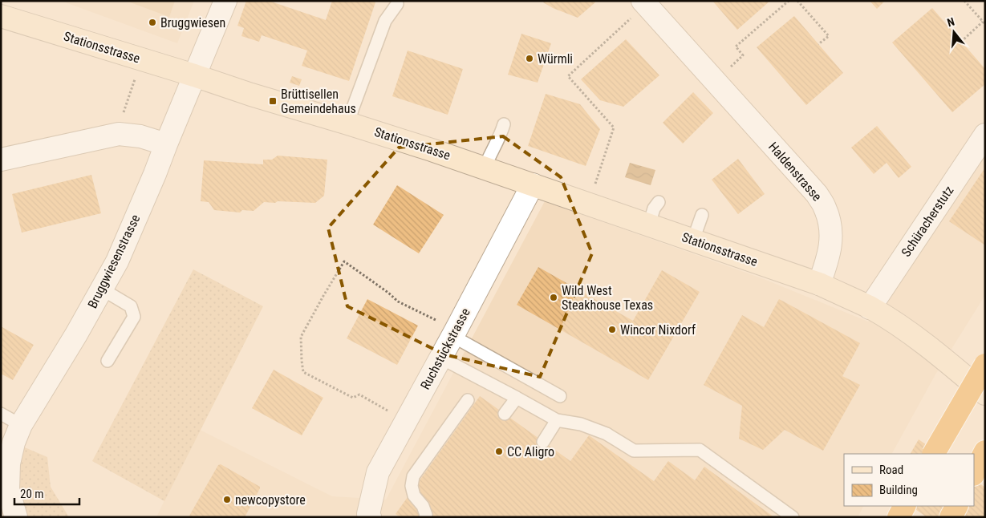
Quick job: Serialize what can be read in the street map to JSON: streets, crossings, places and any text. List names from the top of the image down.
{
  "streets": {
    "street": [
      "Stationsstrasse",
      "Haldenstrasse",
      "Schüracherstutz",
      "Bruggwiesenstrasse",
      "Ruchstuckstrasse"
    ]
  },
  "crossings": [
    ["Stationsstrasse", "Haldenstrasse"],
    ["Stationsstrasse", "Bruggwiesenstrasse"],
    ["Stationsstrasse", "Ruchstuckstrasse"]
  ],
  "places": {
    "other": [
      "Bruggwiesen",
      "Würmli",
      "Wild West Steakhouse Texas",
      "Wincor Nixdorf",
      "CC Aligro",
      "newcopystore"
    ],
    "transit": ["Brüttisellen Gemeindehaus"]
  },
  "legend": ["Road", "Building"],
  "scale_bar": "20 m",
  "north": "top"
}
